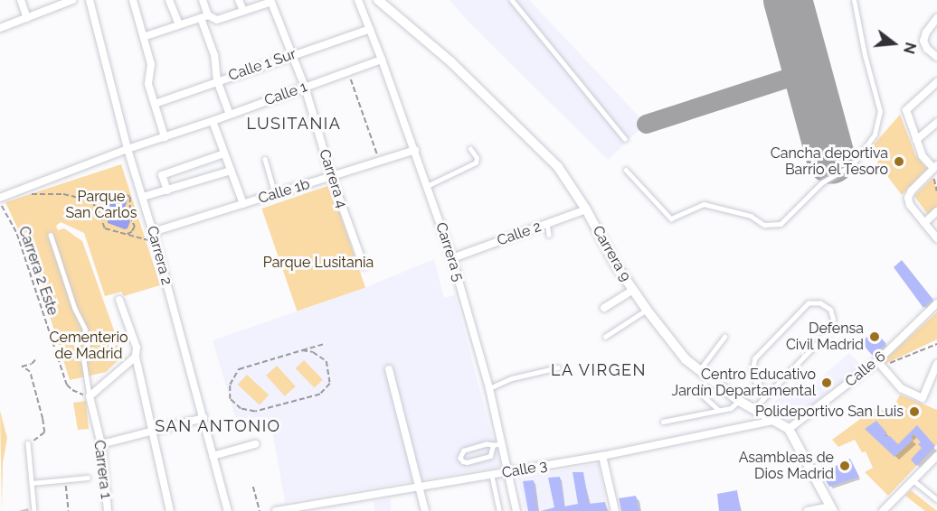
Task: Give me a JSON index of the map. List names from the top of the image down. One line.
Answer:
{"streets":{"street":["Calle 1 Sur","Calle 1","Carrera 4","Calle 1b","Calle 2","Carrera 5","Carrera 9","Carrera 2","Calle 6","Carrera 1","Calle 3"],"path":["Carrera 2 Este"]},"crossings":[["Calle 1 Sur","Carrera 4"],["Calle 1 Sur","Carrera 5"],["Calle 1","Carrera 4"],["Calle 1","Carrera 5"],["Calle 1","Carrera 2"],["Carrera 4","Calle 1b"],["Calle 1b","Carrera 5"],["Calle 1b","Carrera 2"],["Calle 2","Carrera 5"],["Calle 2","Carrera 9"],["Carrera 5","Calle 3"],["Carrera 9","Calle 6"],["Carrera 9","Calle 3"],["Carrera 2 Este","Carrera 1"]],"districts":["LUSITANIA","LA VIRGEN","SAN ANTONIO"],"parks":["Parque San Carlos","Parque Lusitania","Cementerio de Madrid"],"places":["Cancha deportiva Barrio el Tesoro","Defensa Civil Madrid","Centro Educativo Jardín Departamental","Polideportivo San Luis","Asambleas de Dios Madrid"],"north":"right"}
